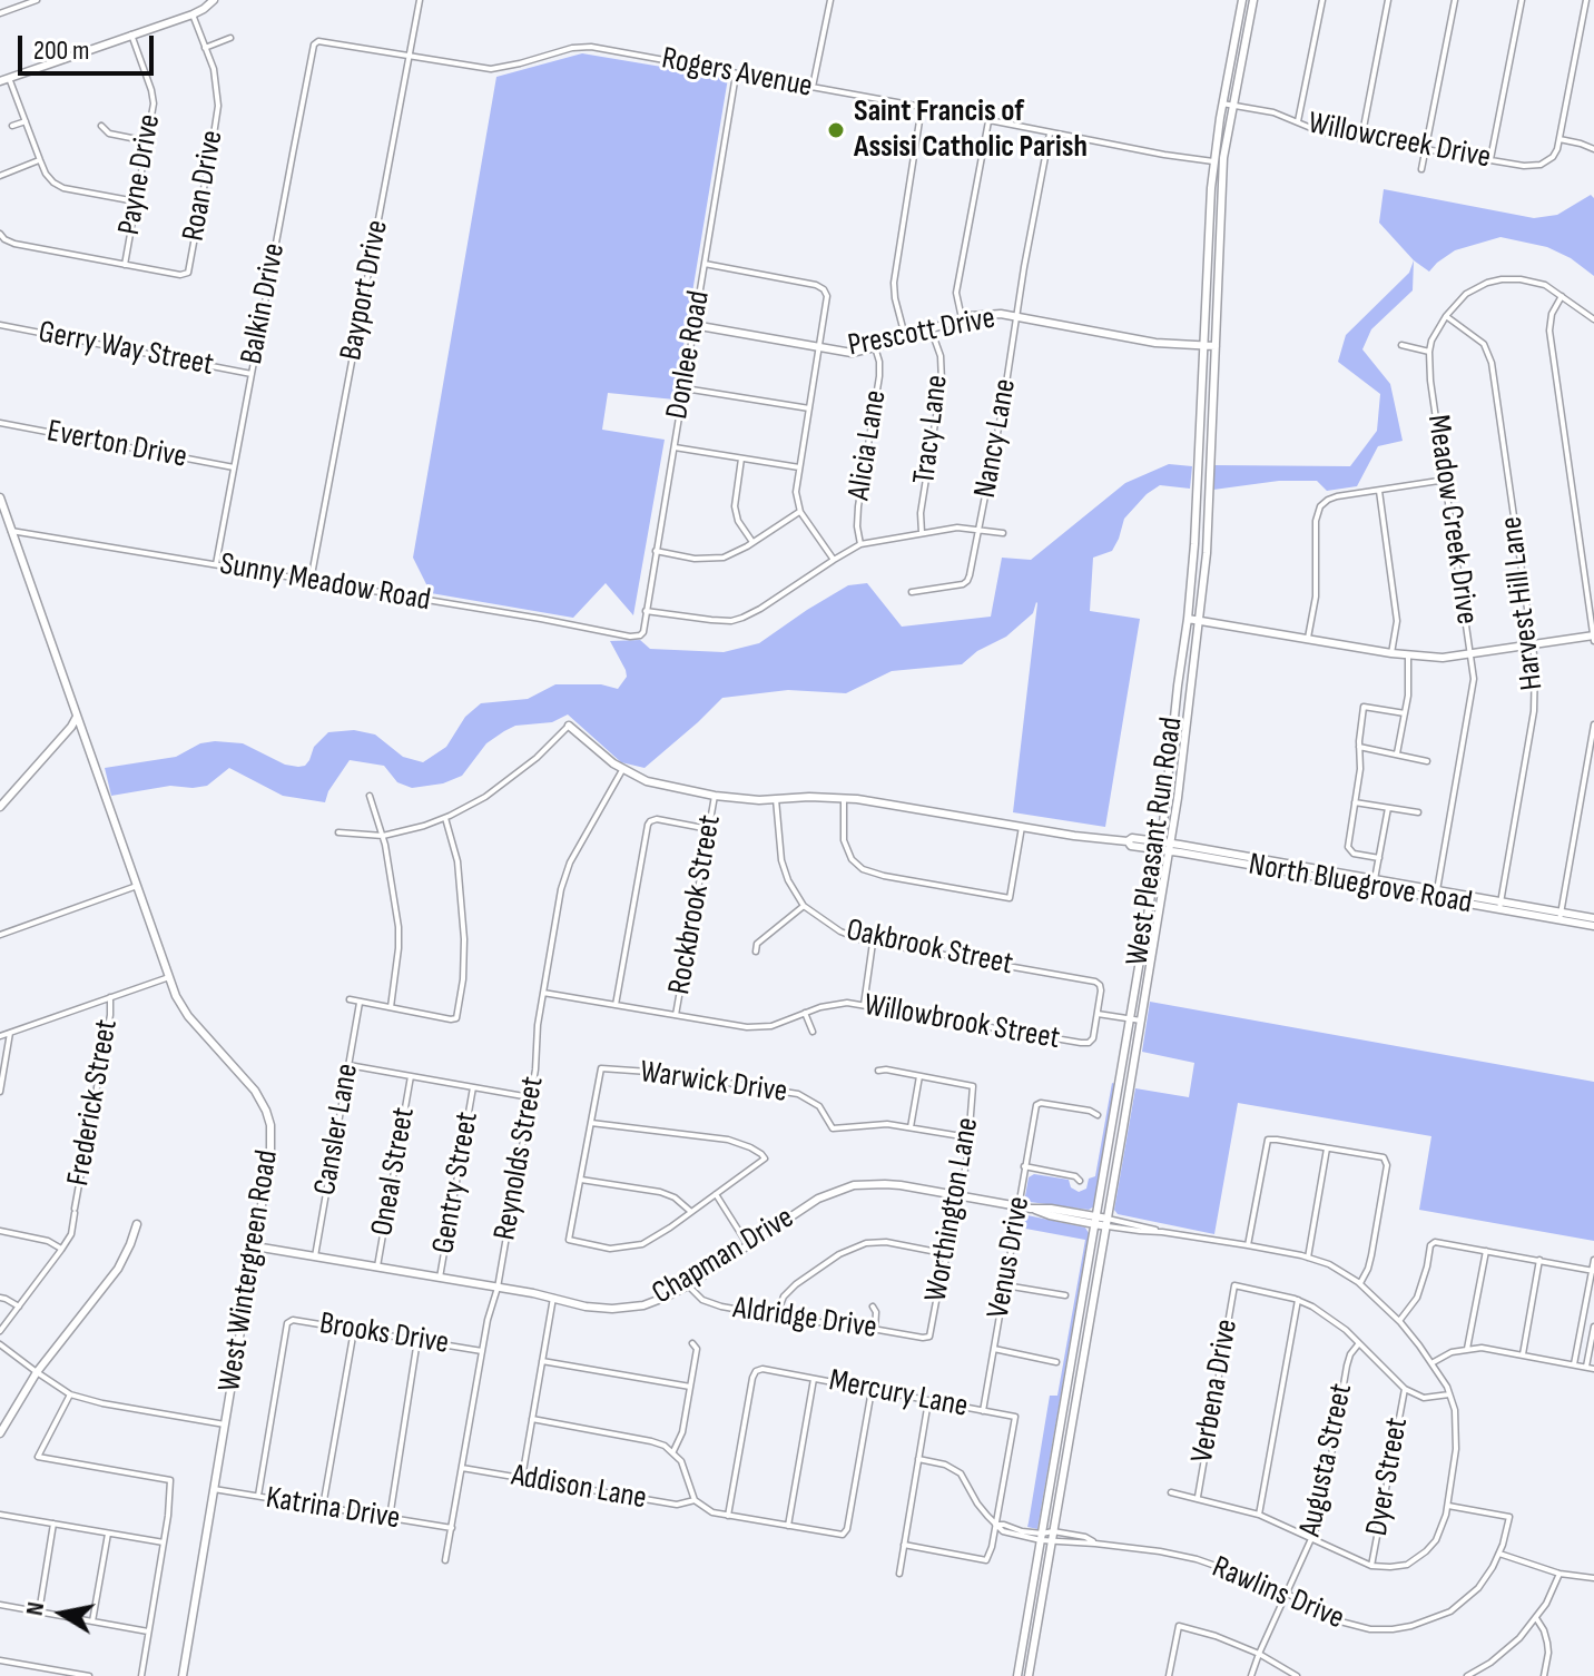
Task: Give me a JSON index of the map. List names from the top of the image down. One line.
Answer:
{"streets":{"main road":["Prescott Drive","West Pleasant Run Road","North Bluegrove Road","Chapman Drive","West Wintergreen Road"],"street":["Rogers Avenue","Willowcreek Drive","Payne Drive","Roan Drive","Bayport Drive","Balkin Drive","Gerry Way Street","Donlee Road","Tracy Lane","Nancy Lane","Everton Drive","Alicia Lane","Meadow Creek Drive","Sunny Meadow Road","Harvest Hill Lane","Rockbrook Street","Oakbrook Street","Willowbrook Street","Warwick Drive","Frederick Street","Cansler Lane","Reynolds Street","Oneal Street","Gentry Street","Worthington Lane","Venus Drive","Aldridge Drive","Brooks Drive","Verbena Drive","Mercury Lane","Augusta Street","Dyer Street","Addison Lane","Katrina Drive","Rawlins Drive"]},"crossings":[["Rogers Avenue","Bayport Drive"],["Rogers Avenue","Balkin Drive"],["Rogers Avenue","Donlee Road"],["Rogers Avenue","Nancy Lane"],["Rogers Avenue","West Pleasant Run Road"],["Willowcreek Drive","West Pleasant Run Road"],["Payne Drive","Roan Drive"],["Bayport Drive","Sunny Meadow Road"],["Balkin Drive","Gerry Way Street"],["Balkin Drive","Everton Drive"],["Balkin Drive","Sunny Meadow Road"],["Prescott Drive","Donlee Road"],["Prescott Drive","Tracy Lane"],["Prescott Drive","Nancy Lane"],["Prescott Drive","Alicia Lane"],["Prescott Drive","West Pleasant Run Road"],["Donlee Road","Sunny Meadow Road"],["Meadow Creek Drive","Harvest Hill Lane"],["Meadow Creek Drive","North Bluegrove Road"],["Sunny Meadow Road","West Wintergreen Road"],["Harvest Hill Lane","North Bluegrove Road"],["West Pleasant Run Road","North Bluegrove Road"],["West Pleasant Run Road","Chapman Drive"],["West Pleasant Run Road","Rawlins Drive"],["North Bluegrove Road","Rockbrook Street"],["North Bluegrove Road","Oakbrook Street"],["North Bluegrove Road","Reynolds Street"],["Rockbrook Street","Willowbrook Street"],["Oakbrook Street","Willowbrook Street"],["Willowbrook Street","Reynolds Street"],["Warwick Drive","Worthington Lane"],["Cansler Lane","Chapman Drive"],["Reynolds Street","Chapman Drive"],["Reynolds Street","Brooks Drive"],["Reynolds Street","Addison Lane"],["Reynolds Street","Katrina Drive"],["Oneal Street","Chapman Drive"],["Gentry Street","Chapman Drive"],["Worthington Lane","Chapman Drive"],["Worthington Lane","Aldridge Drive"],["Chapman Drive","Venus Drive"],["Chapman Drive","West Wintergreen Road"],["Chapman Drive","Aldridge Drive"],["Chapman Drive","Dyer Street"],["Chapman Drive","Rawlins Drive"],["Venus Drive","Mercury Lane"],["West Wintergreen Road","Katrina Drive"],["Brooks Drive","Katrina Drive"],["Mercury Lane","Rawlins Drive"],["Augusta Street","Rawlins Drive"]],"places":["Saint Francis of Assisi Catholic Parish"],"scale_bar":"200 m","north":"left"}
